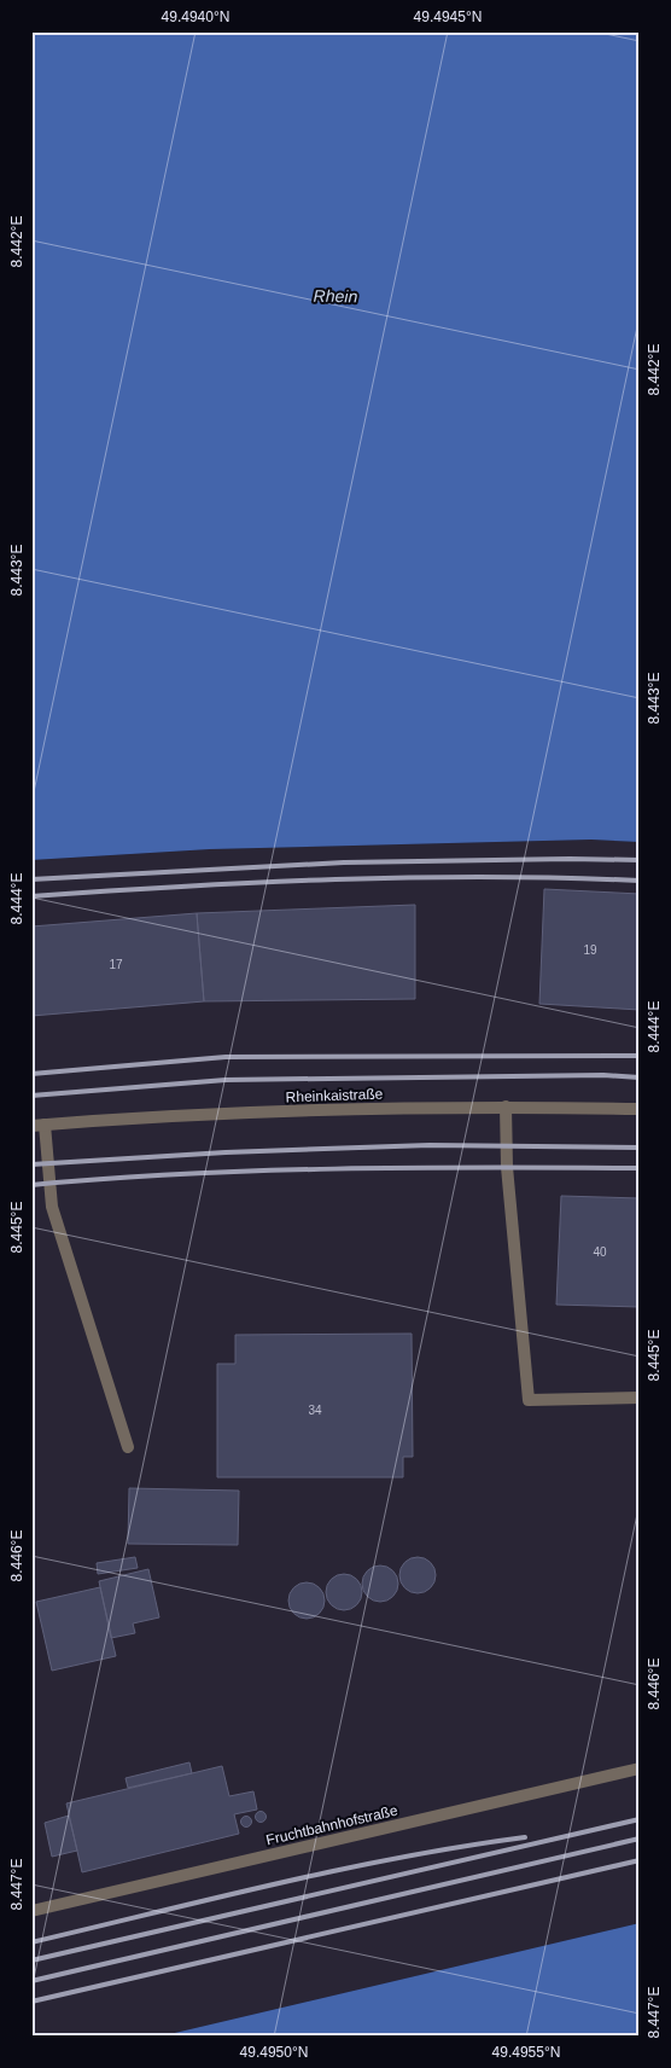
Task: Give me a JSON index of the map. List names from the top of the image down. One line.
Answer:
{"streets":{"street":["Rheinkaistraße","Fruchtbahnhofstraße"]},"water":["Rhein"],"house_numbers":["19","17","40","34"],"coordinates":["49.4940°N","49.4945°N","8.442°E","8.443°E","8.444°E","8.445°E","8.446°E","8.447°E","49.4950°N","49.4955°N"]}
